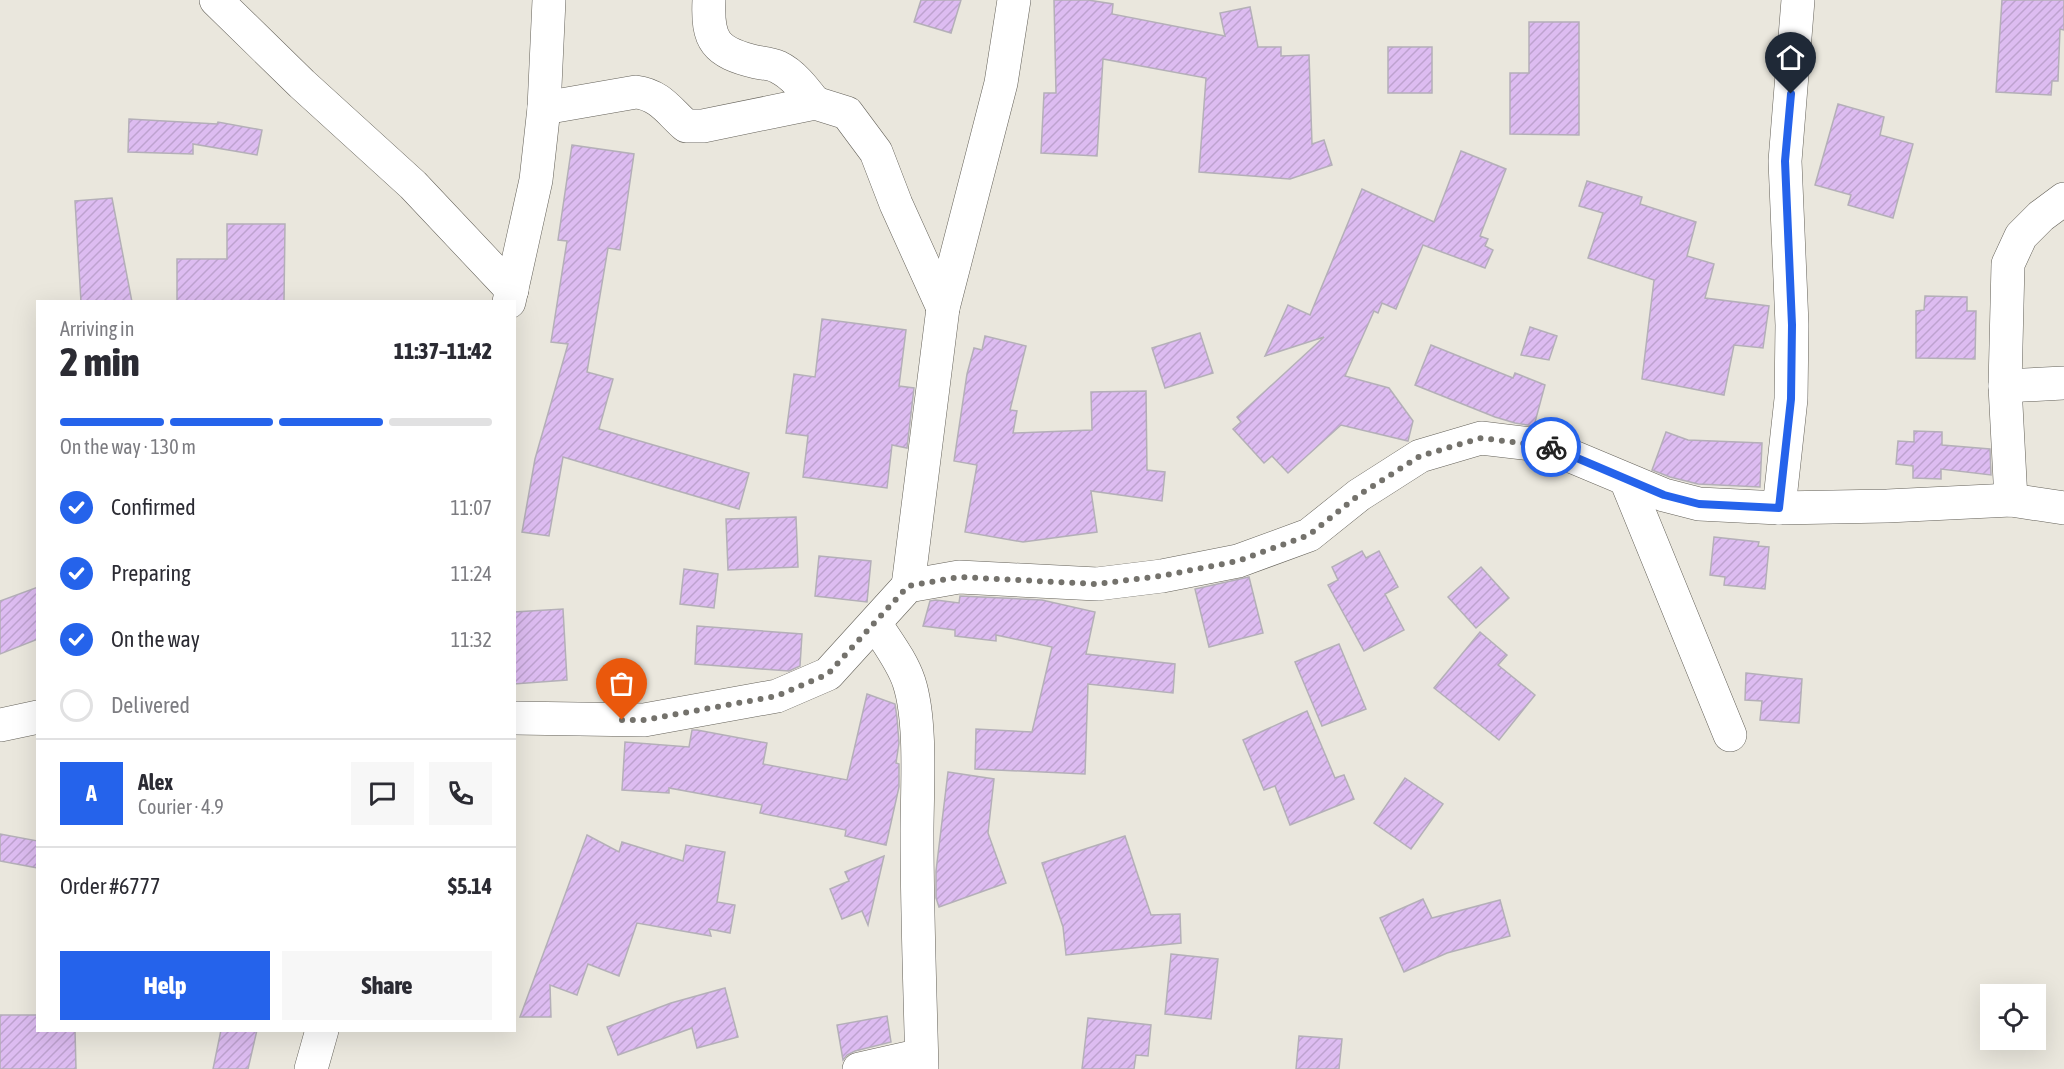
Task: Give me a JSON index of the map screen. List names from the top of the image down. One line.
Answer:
{"page":{"heading":["2 min","Arriving in","11:37–11:42"],"panel":["Alex","Courier · 4.9","Order #6777","$5.14"],"bar":"On the way · 130 m","list":[["Confirmed","11:07"],["Preparing","11:24"],["On the way","11:32"],"Delivered"],"round":"A","buttons":["Help","Share"]}}
